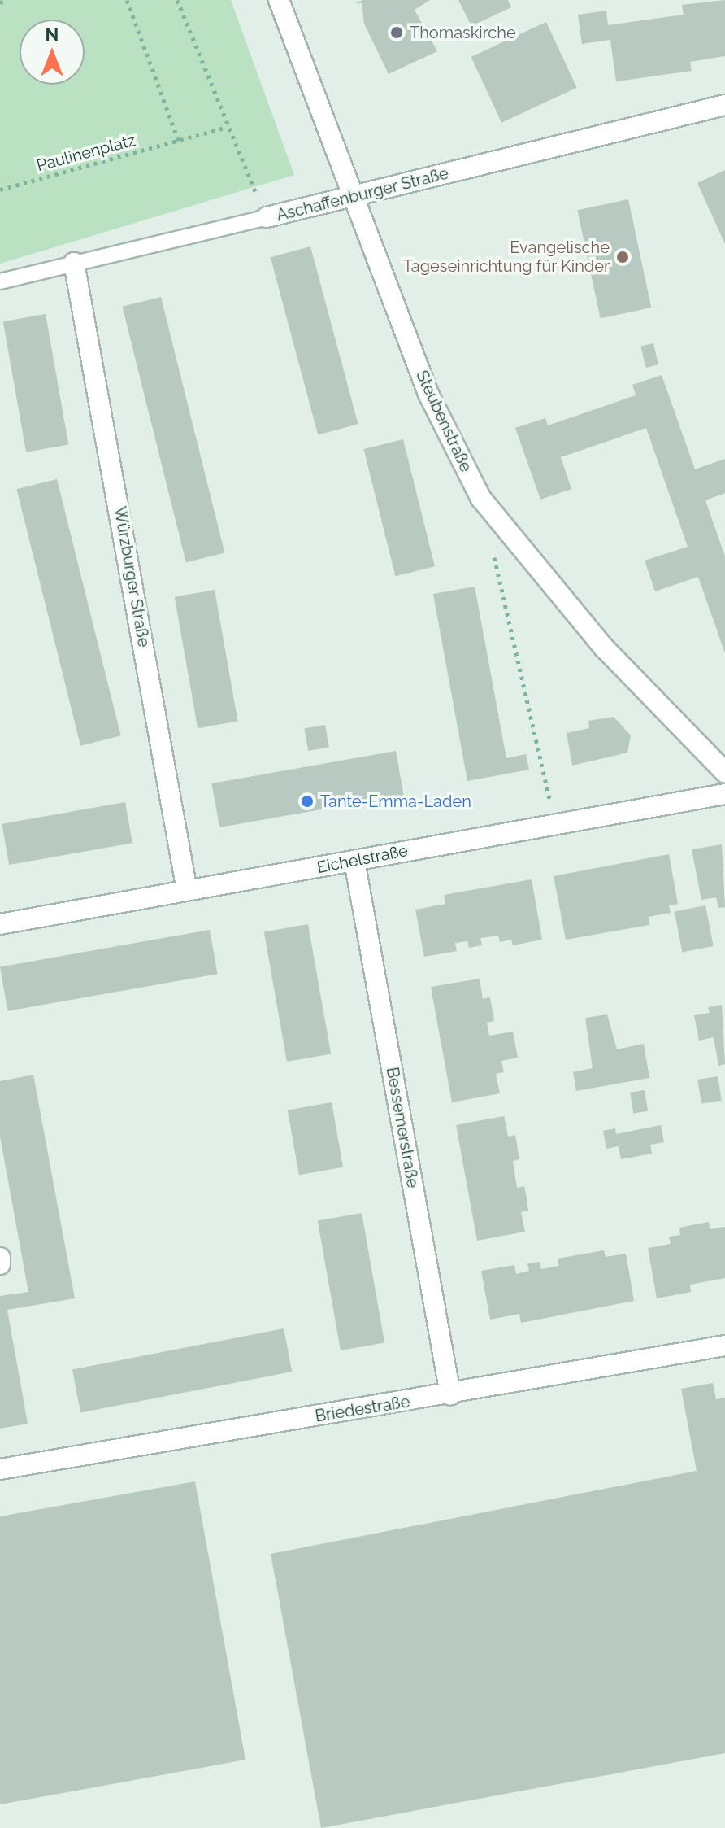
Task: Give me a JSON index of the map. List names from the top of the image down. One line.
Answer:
{"streets":{"street":["Aschaffenburger Straße","Steubenstraße","Würzburger Straße","Eichelstraße","Bessemerstraße","Briedestraße"],"path":["Paulinenplatz"]},"crossings":[["Aschaffenburger Straße","Steubenstraße"],["Aschaffenburger Straße","Würzburger Straße"],["Würzburger Straße","Eichelstraße"],["Eichelstraße","Bessemerstraße"],["Bessemerstraße","Briedestraße"]],"places":["Thomaskirche","Evangelische Tageseinrichtung für Kinder","Tante-Emma-Laden"],"north":"top"}
